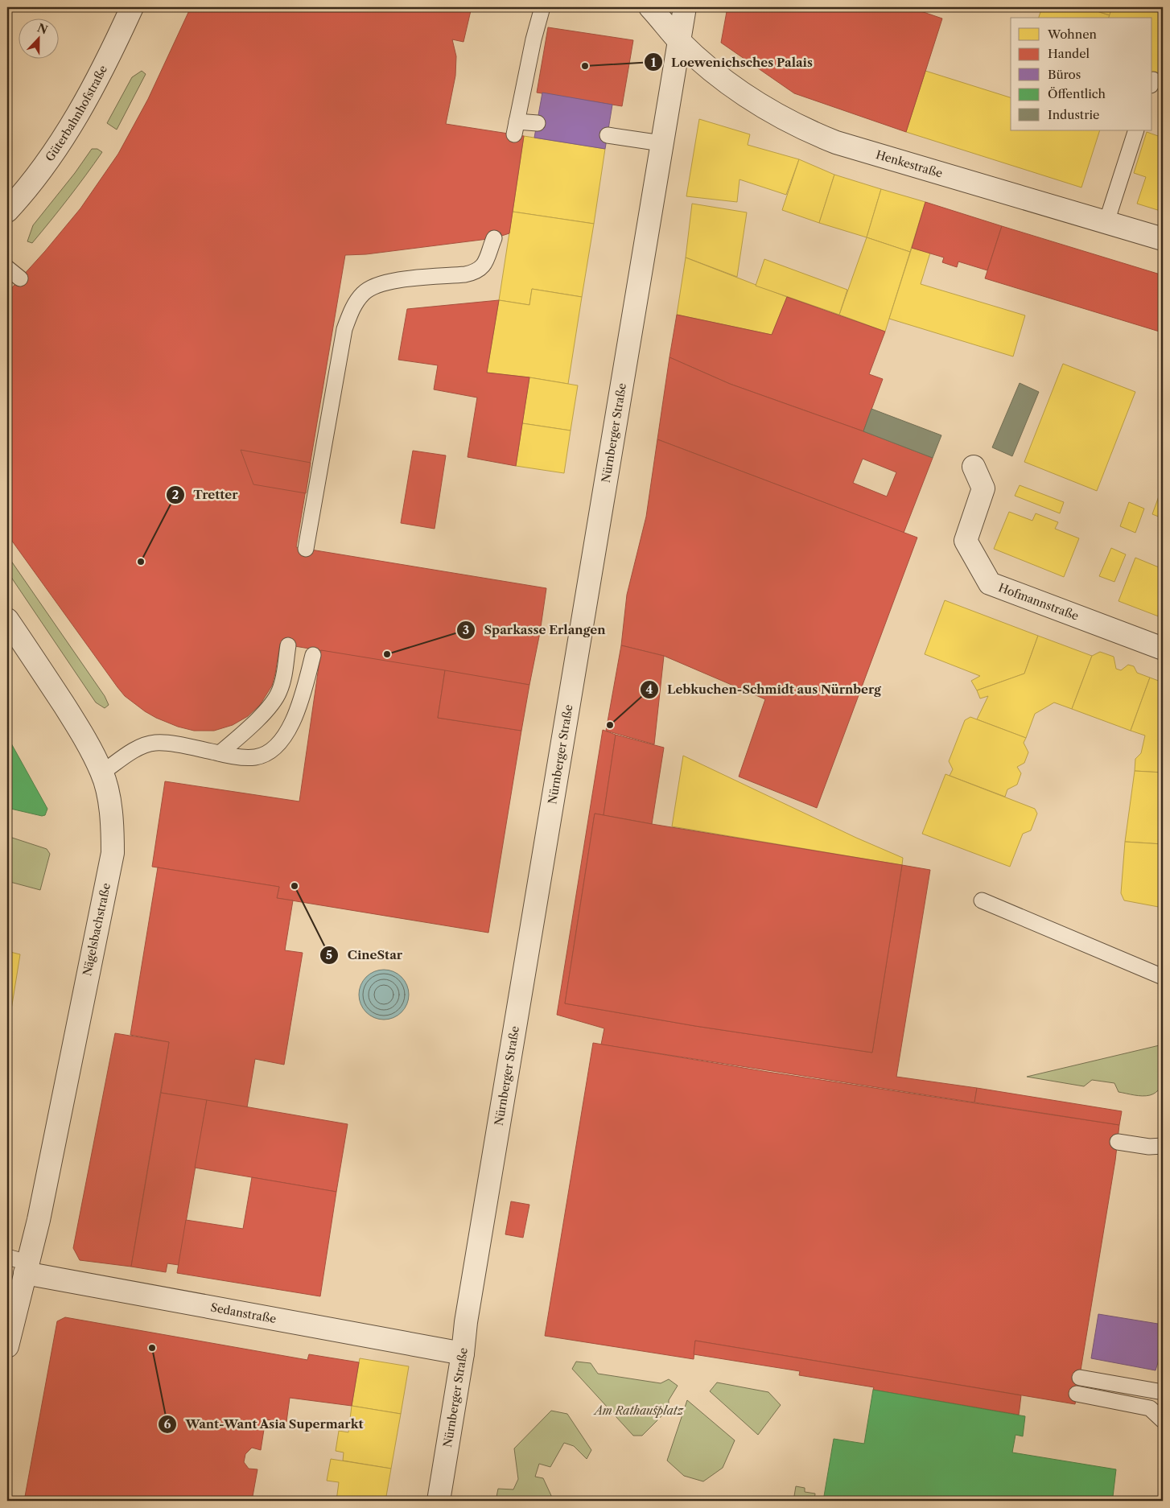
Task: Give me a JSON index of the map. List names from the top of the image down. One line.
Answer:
{"streets":{"street":["Güterbahnhofstraße","Henkestraße","Nürnberger Straße","Hofmannstraße","Nägelsbachstraße","Sedanstraße"]},"crossings":[["Henkestraße","Nürnberger Straße"],["Nürnberger Straße","Sedanstraße"],["Nägelsbachstraße","Sedanstraße"]],"parks":["Am Rathausplatz"],"places":["Loewenichsches Palais","Tretter","Sparkasse Erlangen","Lebkuchen-Schmidt aus Nürnberg","CineStar","Want-Want Asia Supermarkt"],"legend":["Wohnen","Handel","Büros","Öffentlich","Industrie"],"north":"top"}
